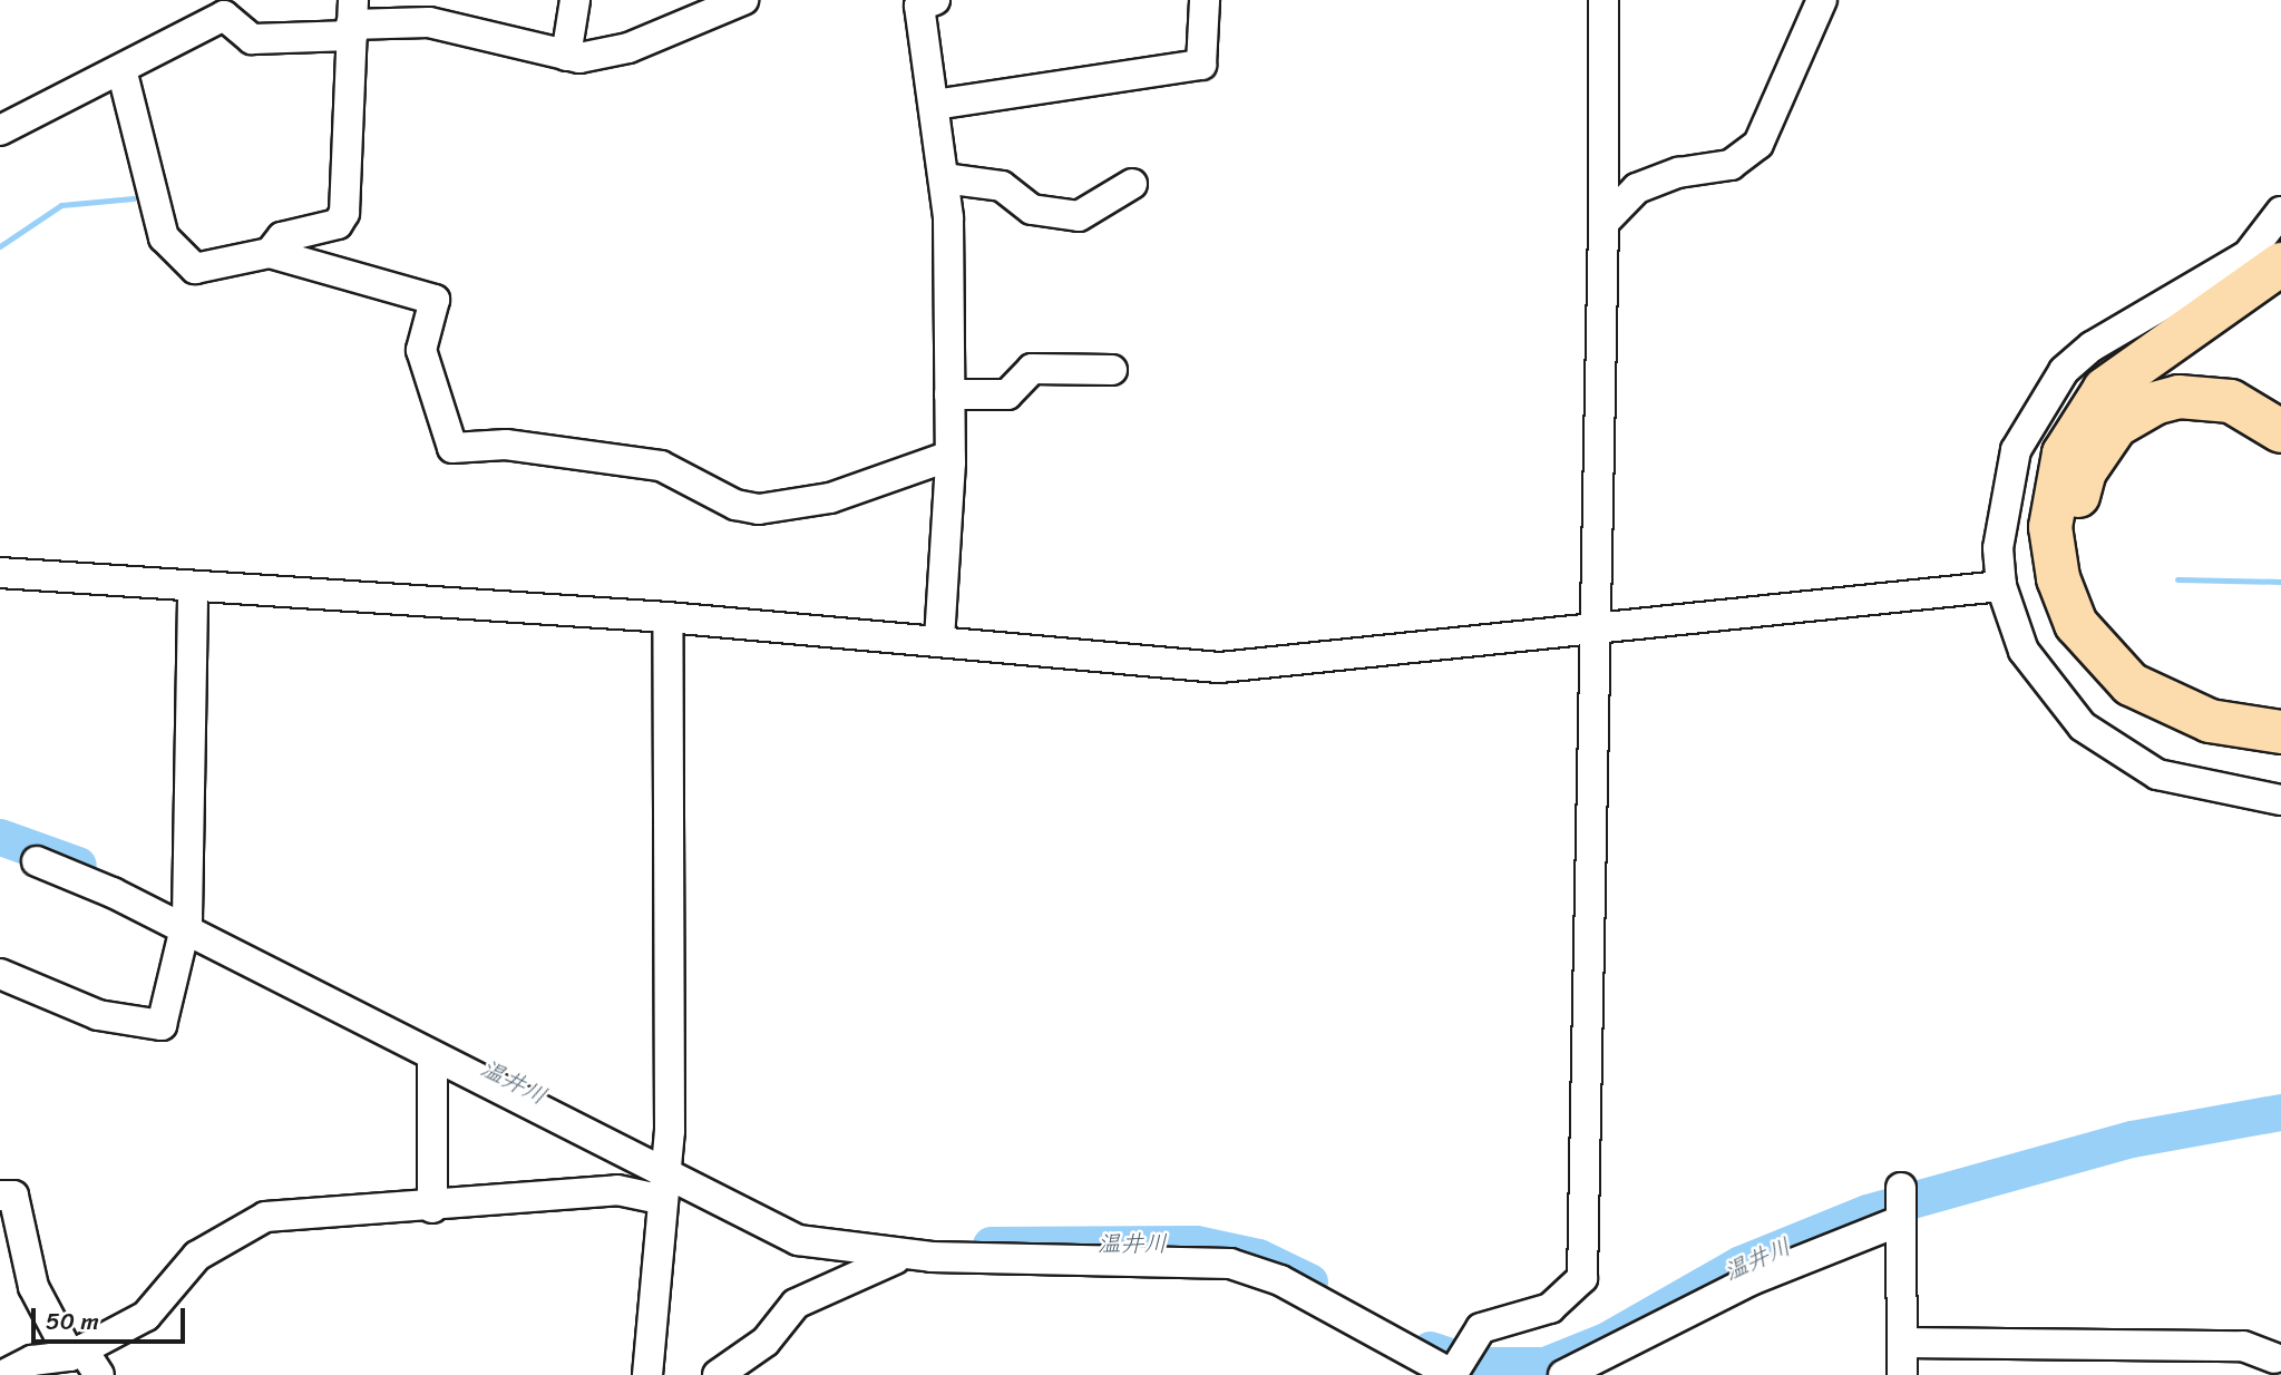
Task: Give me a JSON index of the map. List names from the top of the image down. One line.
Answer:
{"water":["温井川"],"scale_bar":"50 m"}
